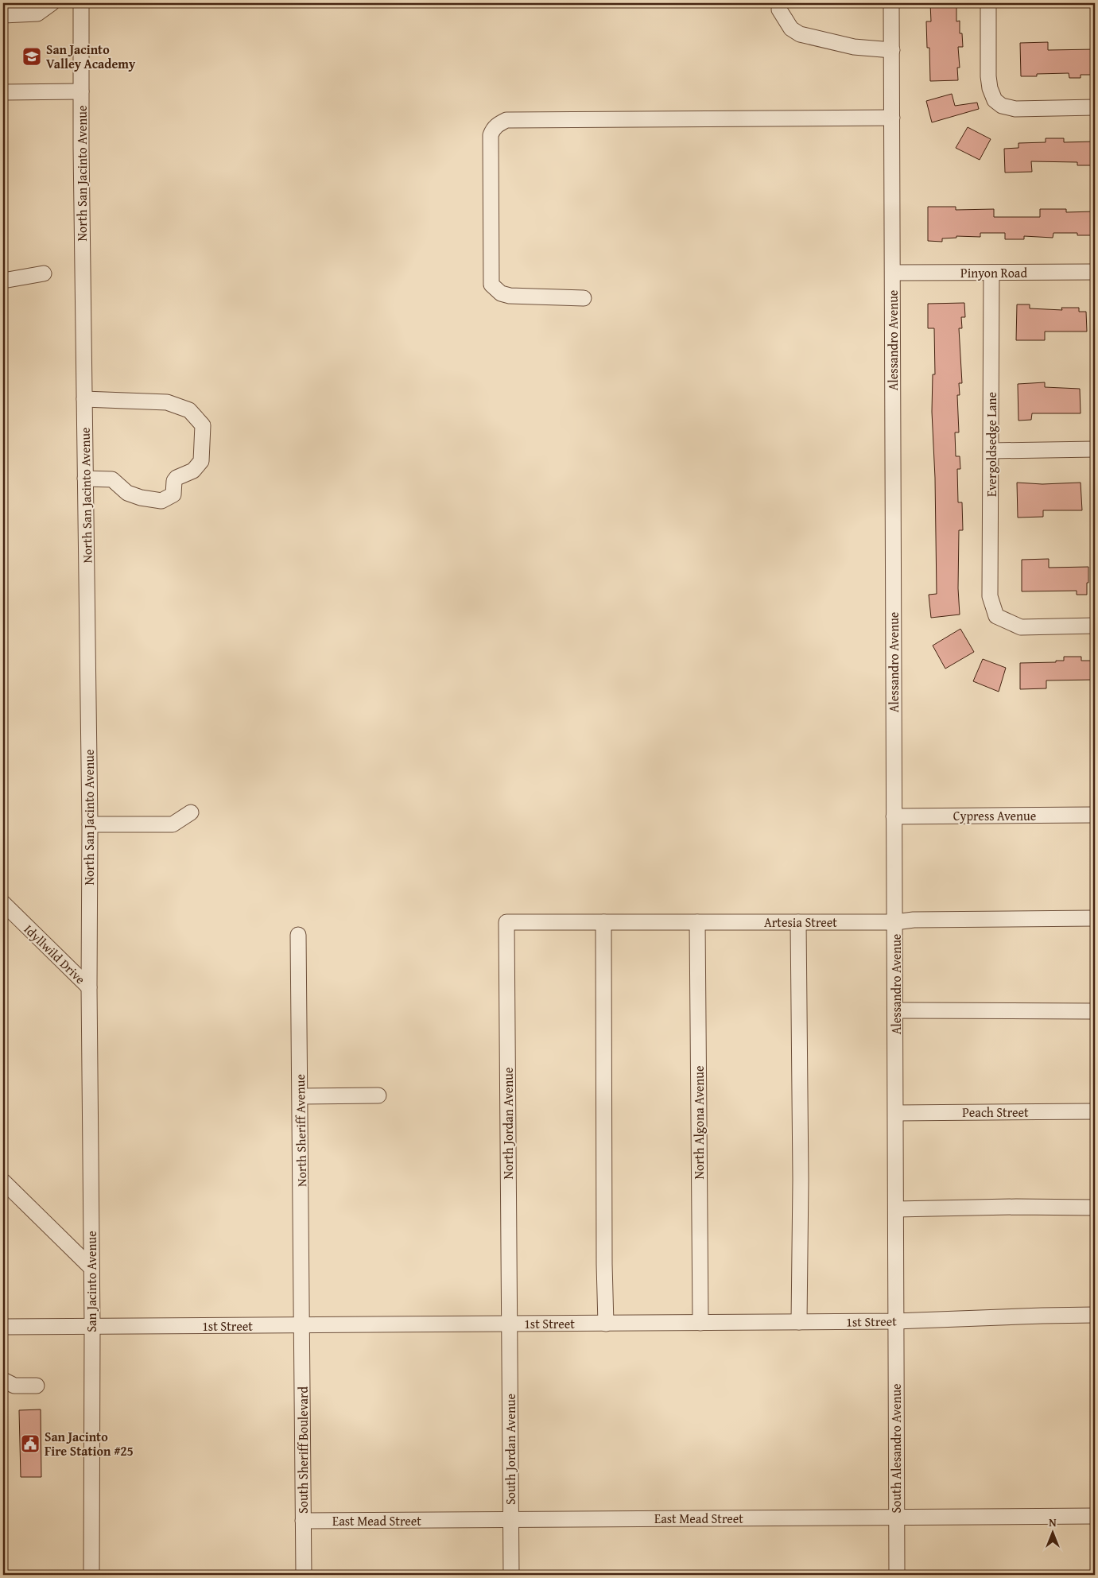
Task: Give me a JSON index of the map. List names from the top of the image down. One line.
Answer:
{"streets":{"street":["North San Jacinto Avenue","Pinyon Road","Alessandro Avenue","Evergoldsedge Lane","Cypress Avenue","Artesia Street","Idyllwild Drive","Peach Street","North Algona Avenue","North Jordan Avenue","North Sheriff Avenue","San Jacinto Avenue","1st Street","South Alesandro Avenue","South Jordan Avenue","South Sheriff Boulevard","East Mead Street"]},"crossings":[["North San Jacinto Avenue","Idyllwild Drive"],["North San Jacinto Avenue","San Jacinto Avenue"],["Pinyon Road","Alessandro Avenue"],["Pinyon Road","Evergoldsedge Lane"],["Alessandro Avenue","Cypress Avenue"],["Alessandro Avenue","Artesia Street"],["Alessandro Avenue","Peach Street"],["Alessandro Avenue","1st Street"],["Alessandro Avenue","South Alesandro Avenue"],["Artesia Street","North Algona Avenue"],["Artesia Street","North Jordan Avenue"],["Idyllwild Drive","San Jacinto Avenue"],["North Algona Avenue","1st Street"],["North Jordan Avenue","1st Street"],["North Jordan Avenue","South Jordan Avenue"],["North Sheriff Avenue","1st Street"],["North Sheriff Avenue","South Sheriff Boulevard"],["San Jacinto Avenue","1st Street"],["1st Street","South Alesandro Avenue"],["1st Street","South Jordan Avenue"],["1st Street","South Sheriff Boulevard"],["South Alesandro Avenue","East Mead Street"],["South Jordan Avenue","East Mead Street"],["South Sheriff Boulevard","East Mead Street"]],"places":{"school or university":["San Jacinto Valley Academy"],"public building":["San Jacinto Fire Station #25"]},"north":"top"}
